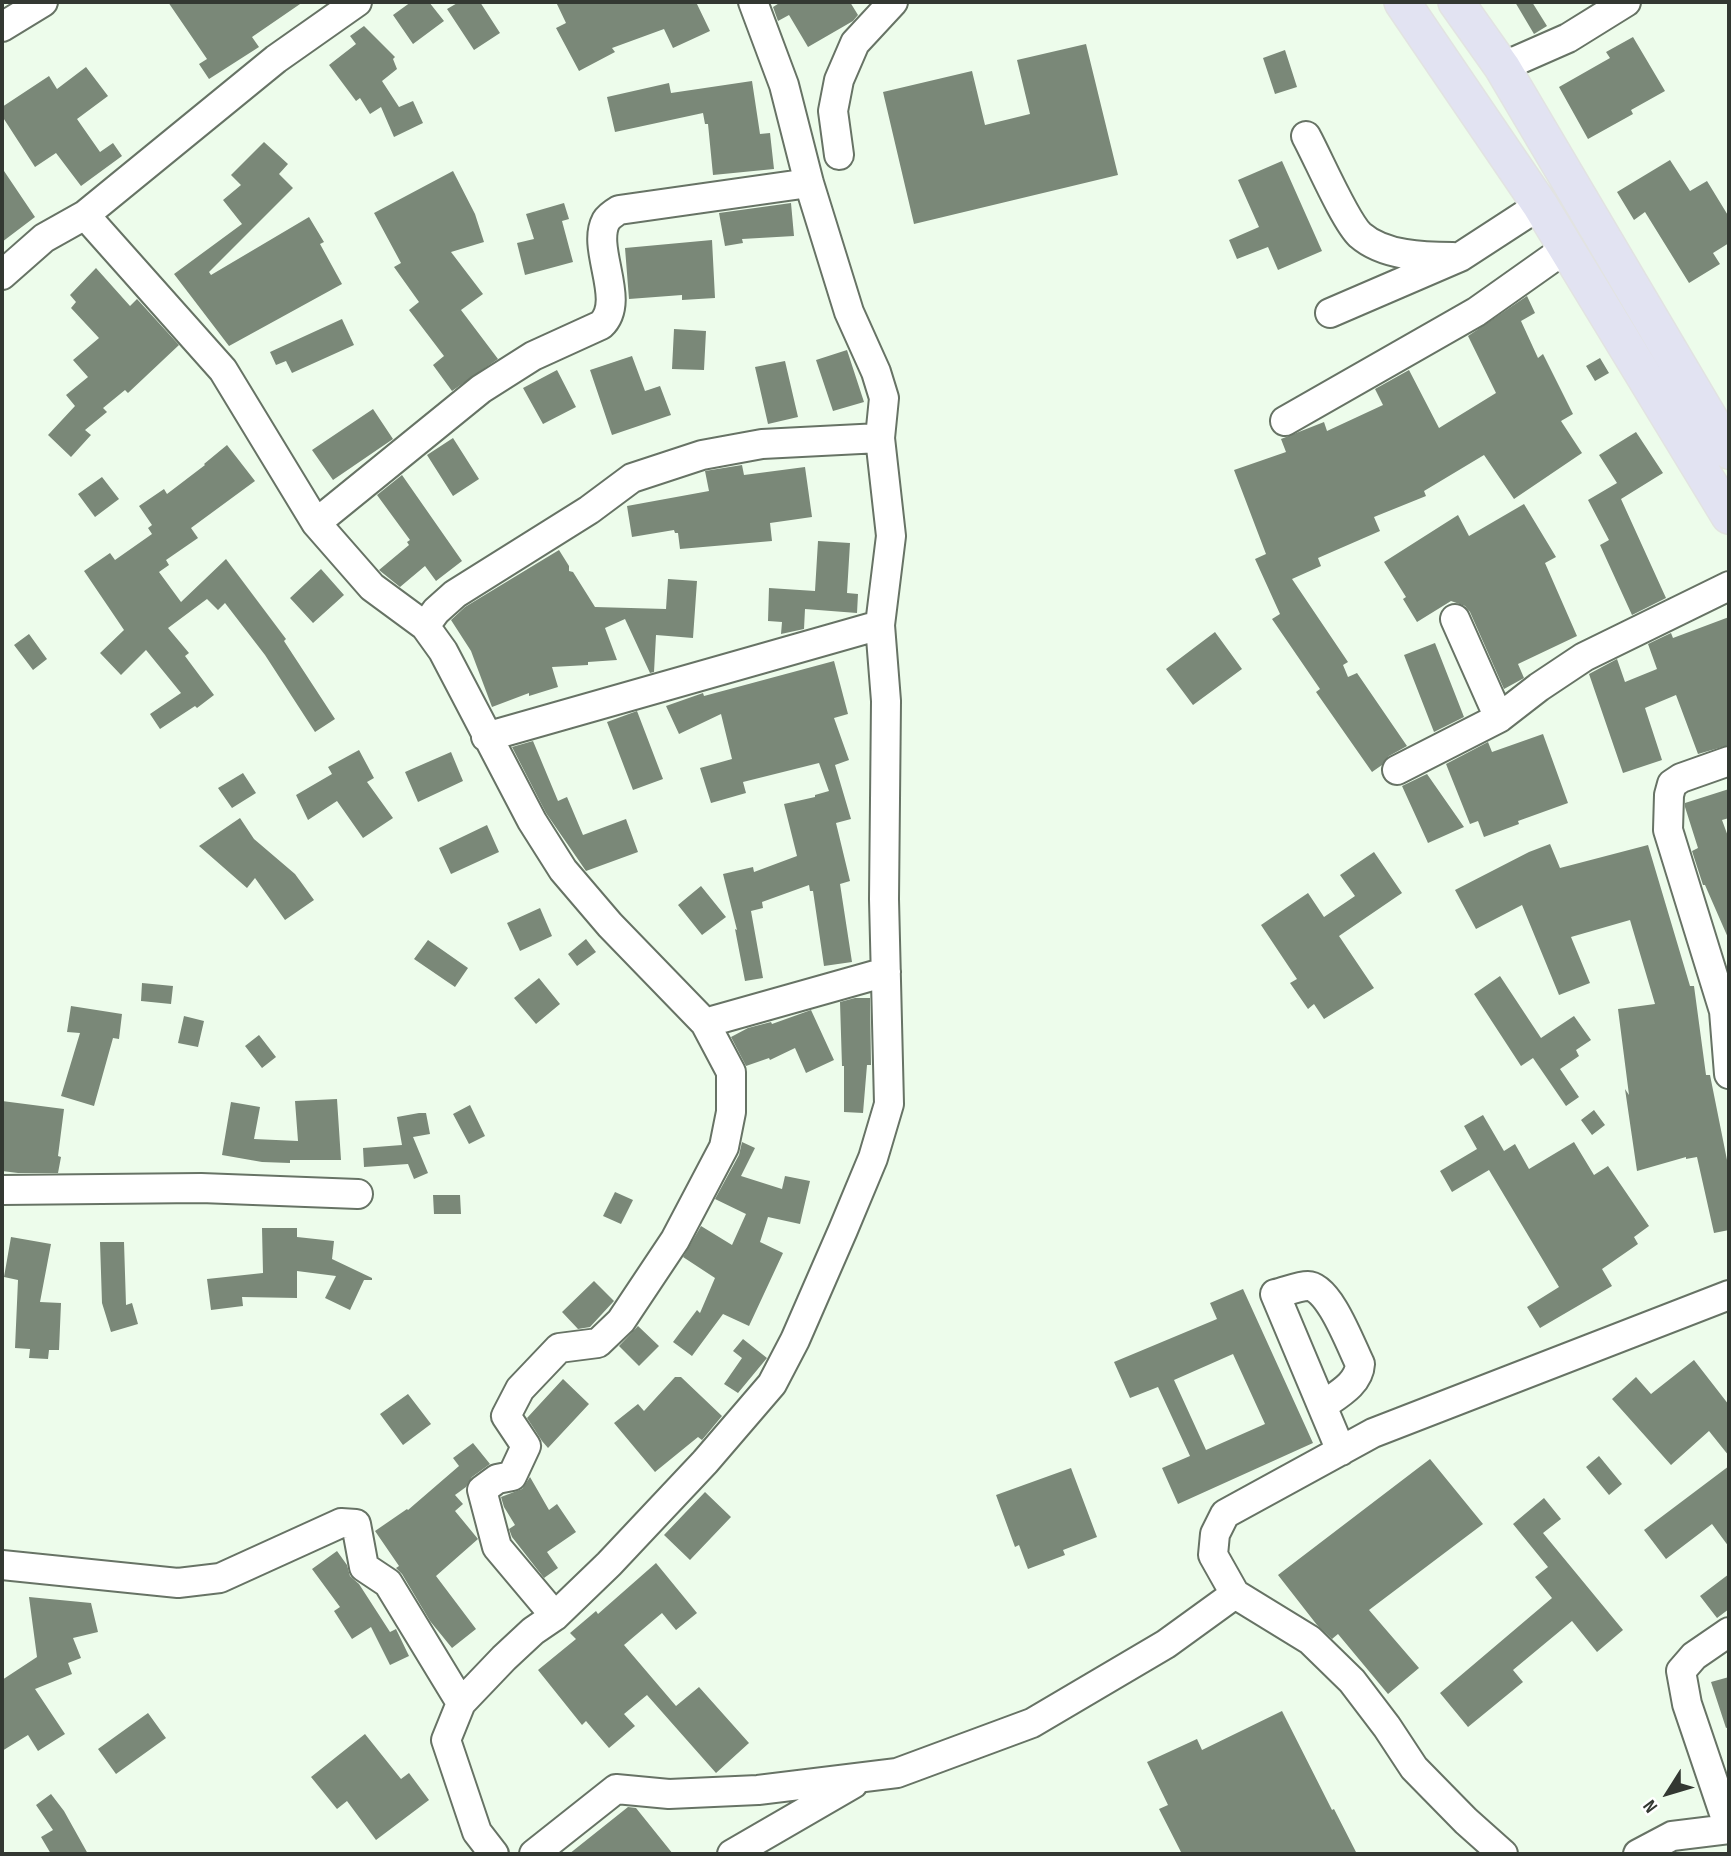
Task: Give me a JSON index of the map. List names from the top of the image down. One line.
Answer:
{"north":"bottom left"}
